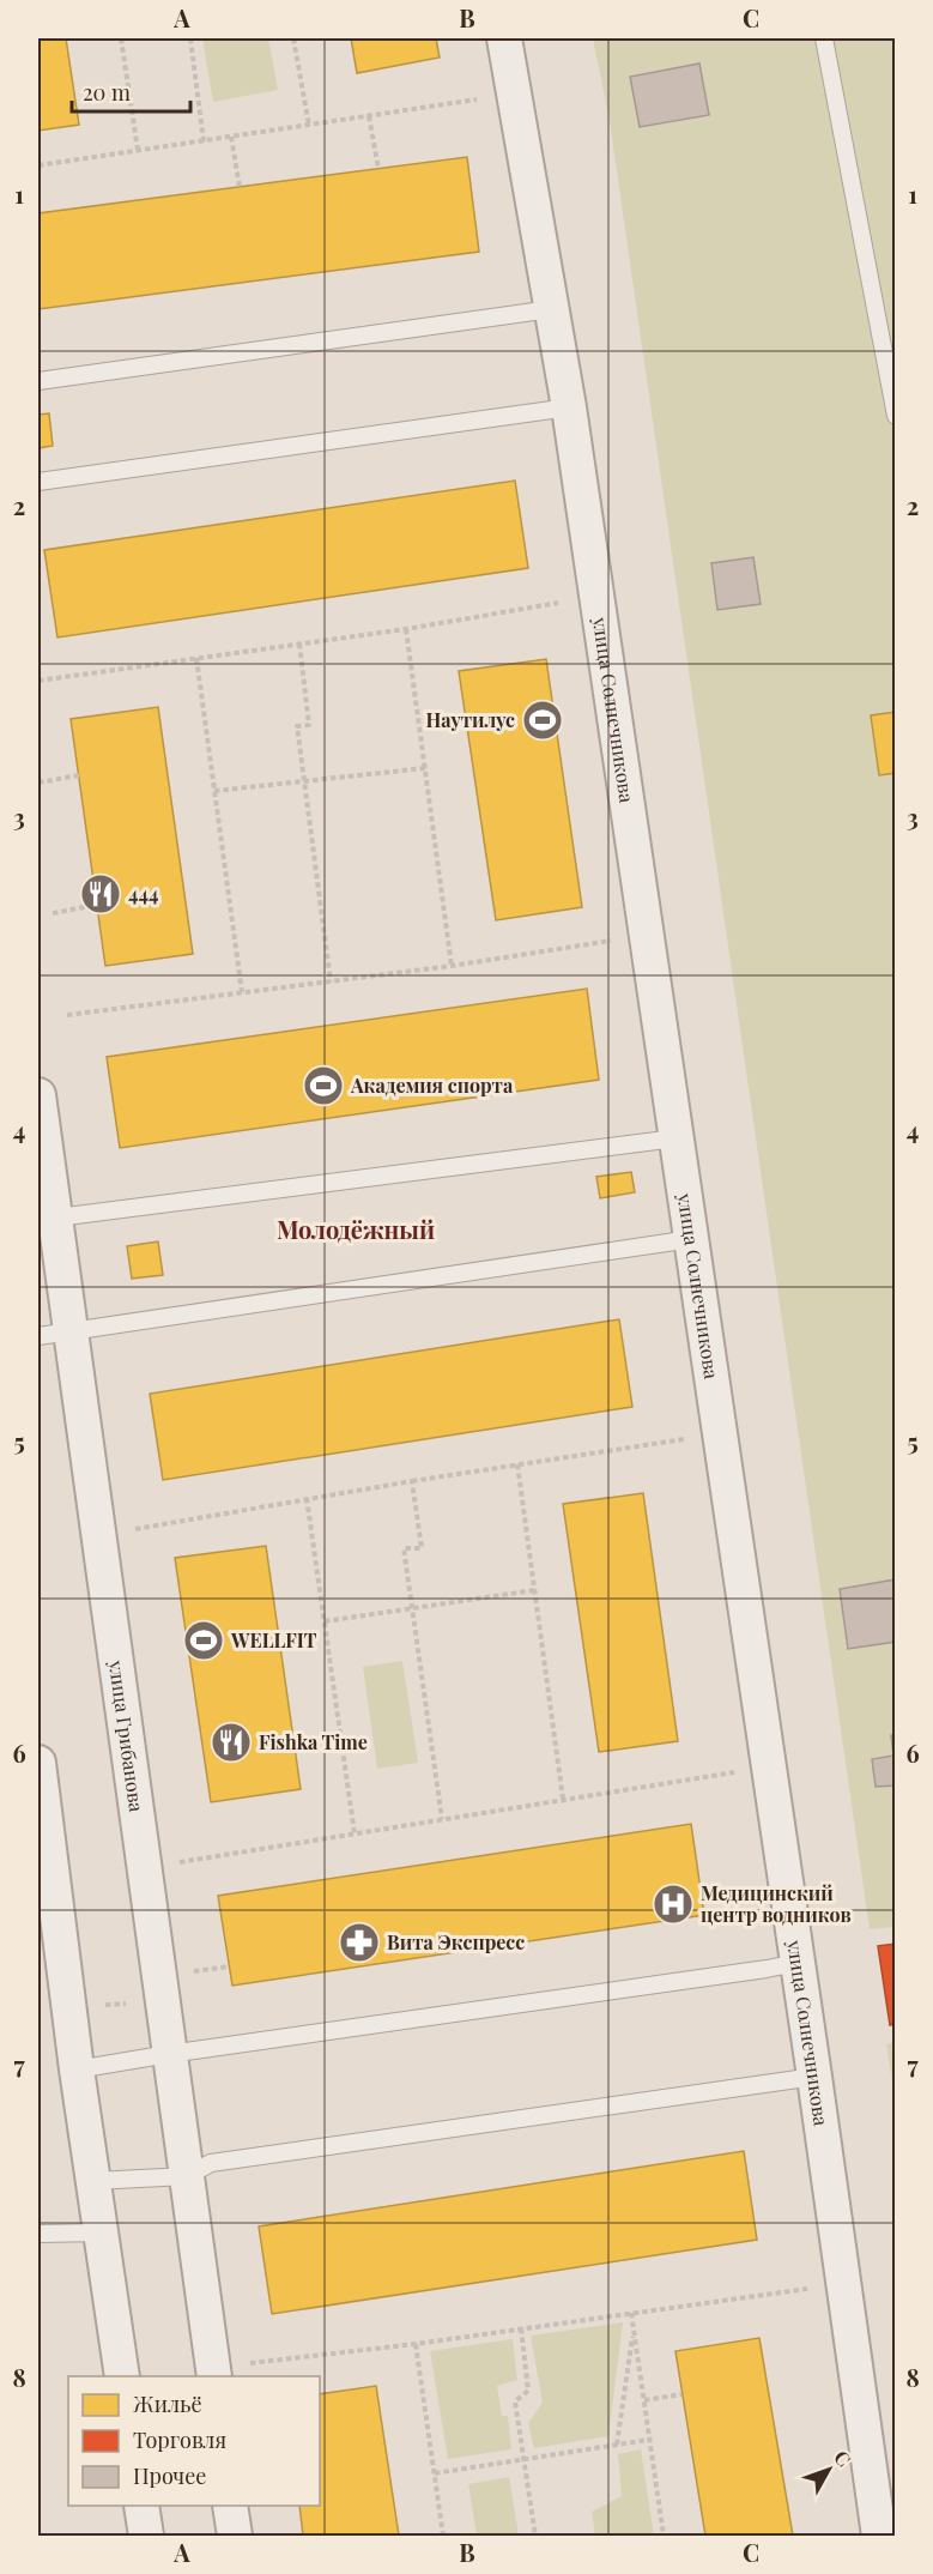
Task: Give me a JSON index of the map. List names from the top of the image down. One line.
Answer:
{"streets":{"street":["улица Солнечникова","улица Грибанова"]},"districts":["Молодёжный"],"places":{"sports":["Наутилус","Академия спорта","WELLFIT"],"restaurant":["444","Fishka Time"],"hospital":["Медицинский центр водников"],"pharmacy":["Вита Экспресс"]},"legend":["Жильё","Торговля","Прочее"],"scale_bar":"20 m","north":"top right","grid":{"columns":["A","B","C"],"rows":["1","2","3","4","5","6","7","8"]}}
